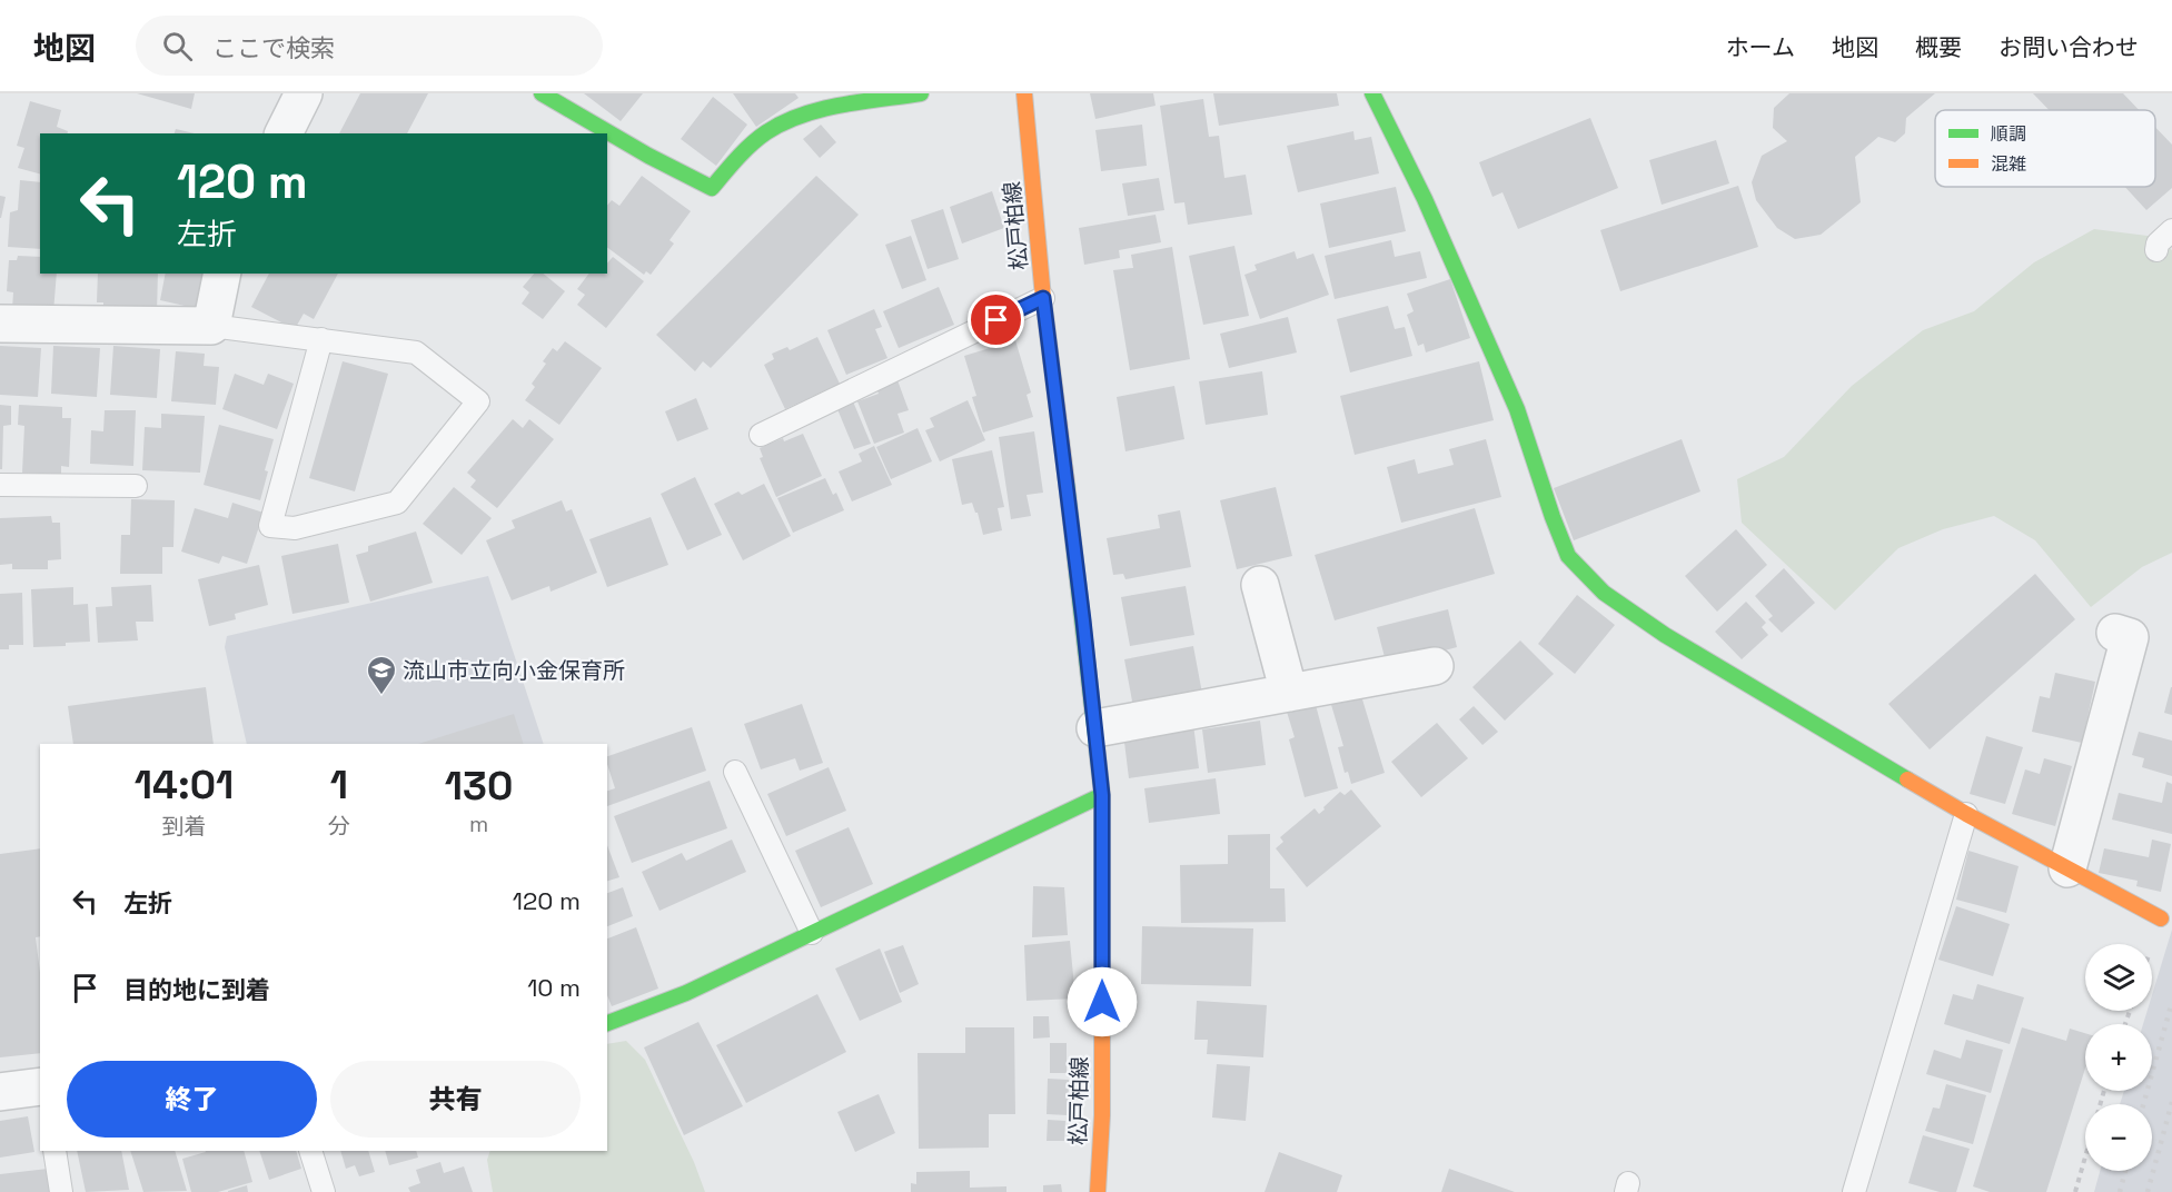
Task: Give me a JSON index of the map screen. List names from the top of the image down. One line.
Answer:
{"streets":{"street":["松戸柏線"]},"places":{"school or university":["流山市立向小金保育所"]},"legend":["順調","混雑"],"page":{"header":"地図","search":"ここで検索","nav":["ホーム","地図","概要","お問い合わせ"],"turn":["120 m","左折"],"eta":["14:01","到着","1","分","130","m"],"list":[{"name":"左折","value":"120 m"},{"name":"目的地に到着","value":"10 m"}],"map_buttons":["+","−"],"buttons":["終了","共有"]}}
